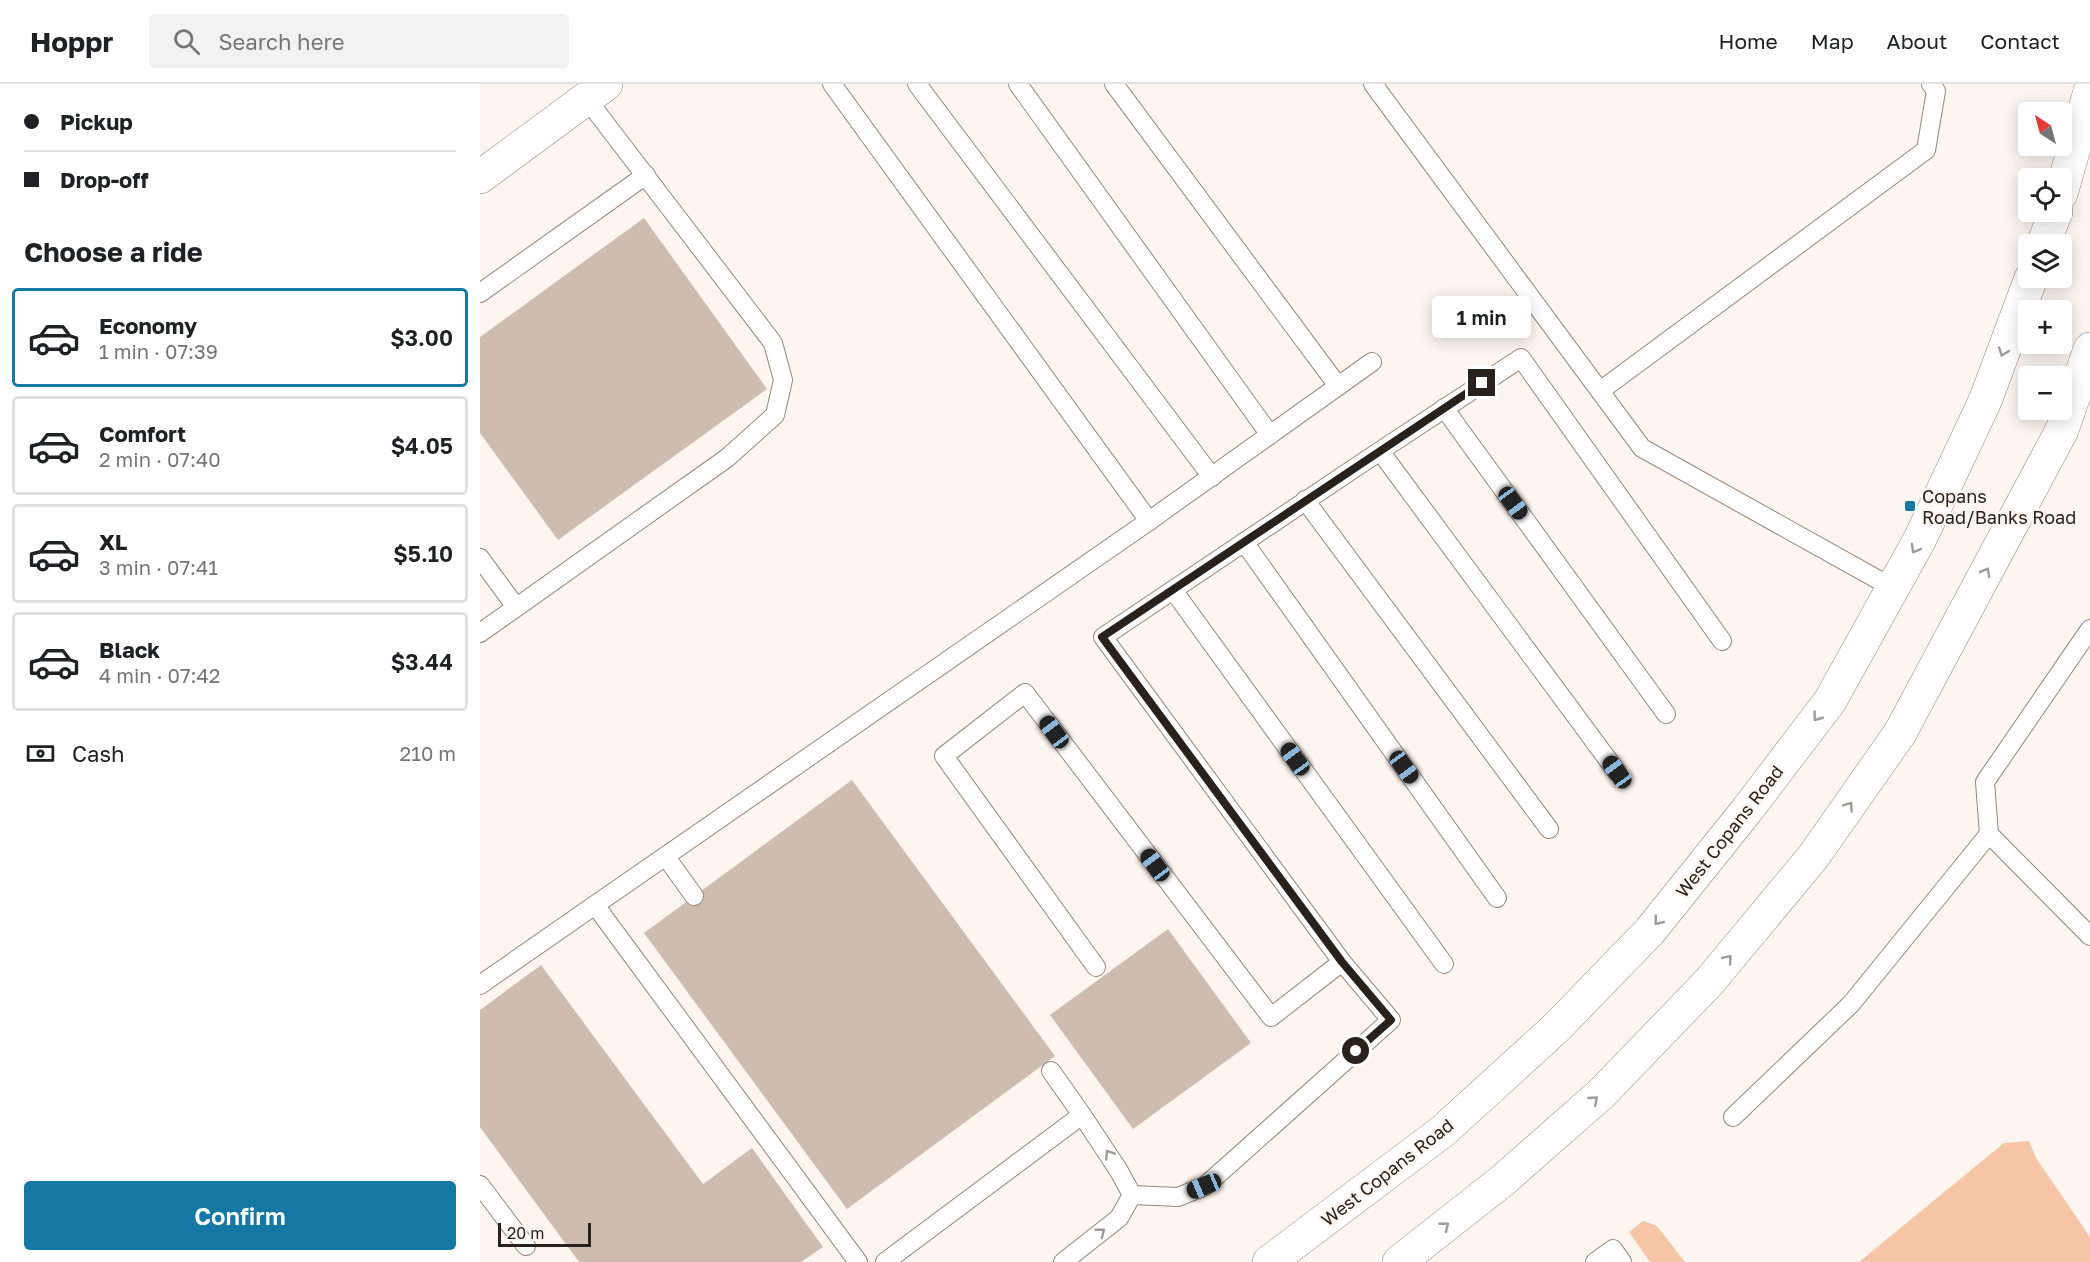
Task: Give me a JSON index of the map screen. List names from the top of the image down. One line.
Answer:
{"streets":{"main road":["West Copans Road"]},"places":{"transit":["Copans Road/Banks Road"]},"scale_bar":"20 m","north":"top left","page":{"header":"Hoppr","search":"Search here","nav":["Home","Map","About","Contact"],"banner":["Pickup","Drop-off"],"map_buttons":["+","−"],"heading":"Choose a ride","list":[{"name":"Economy","note":"1 min · 07:39","value":"$3.00"},{"name":"Comfort","note":"2 min · 07:40","value":"$4.05"},{"name":"XL","note":"3 min · 07:41","value":"$5.10"},{"name":"Black","note":"4 min · 07:42","value":"$3.44"}],"bubble":"1 min","pay":["Cash","210 m"],"buttons":"Confirm","scale":"20 m"}}
